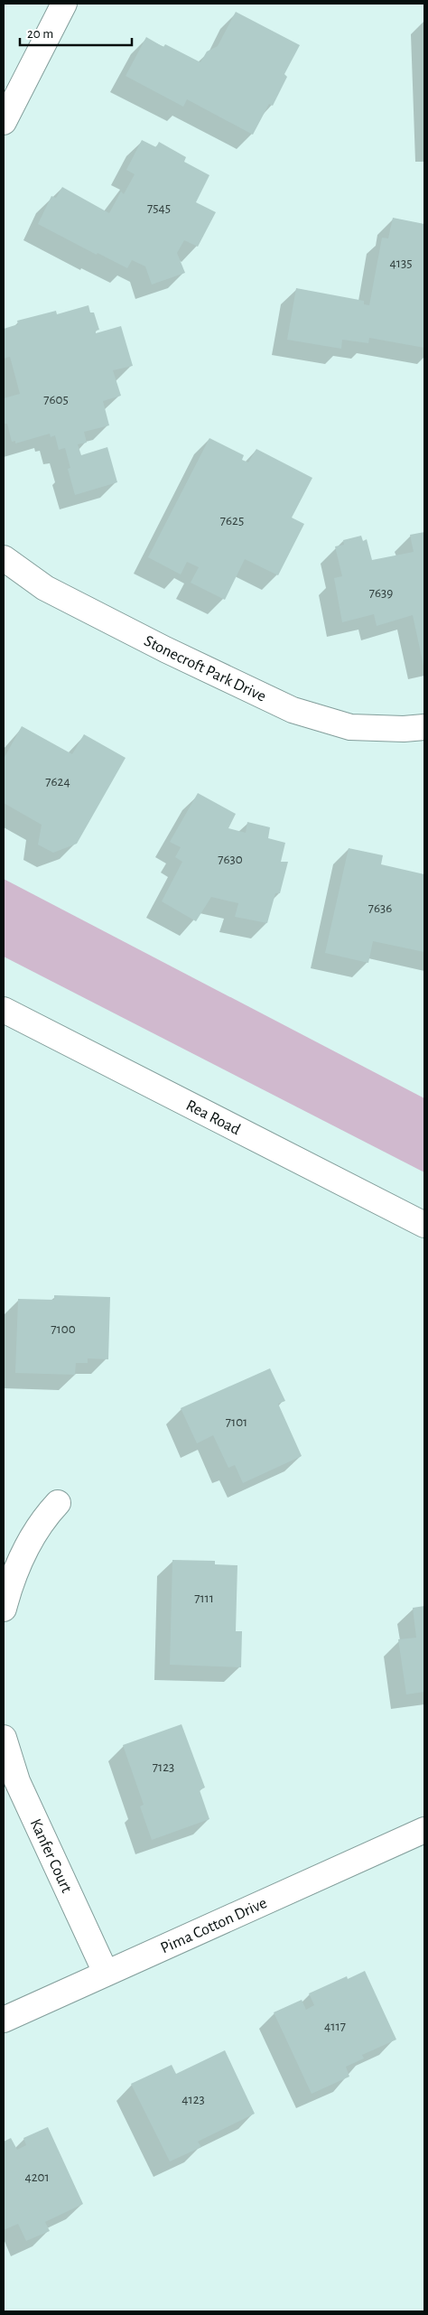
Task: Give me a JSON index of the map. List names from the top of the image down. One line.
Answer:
{"streets":{"street":["Stonecroft Park Drive","Rea Road","Kanfer Court","Pima Cotton Drive"]},"crossings":[["Kanfer Court","Pima Cotton Drive"]],"house_numbers":["7545","4135","7605","7625","7639","7624","7630","7636","7100","7101","7111","7123","4117","4123","4201"],"scale_bar":"20 m"}
